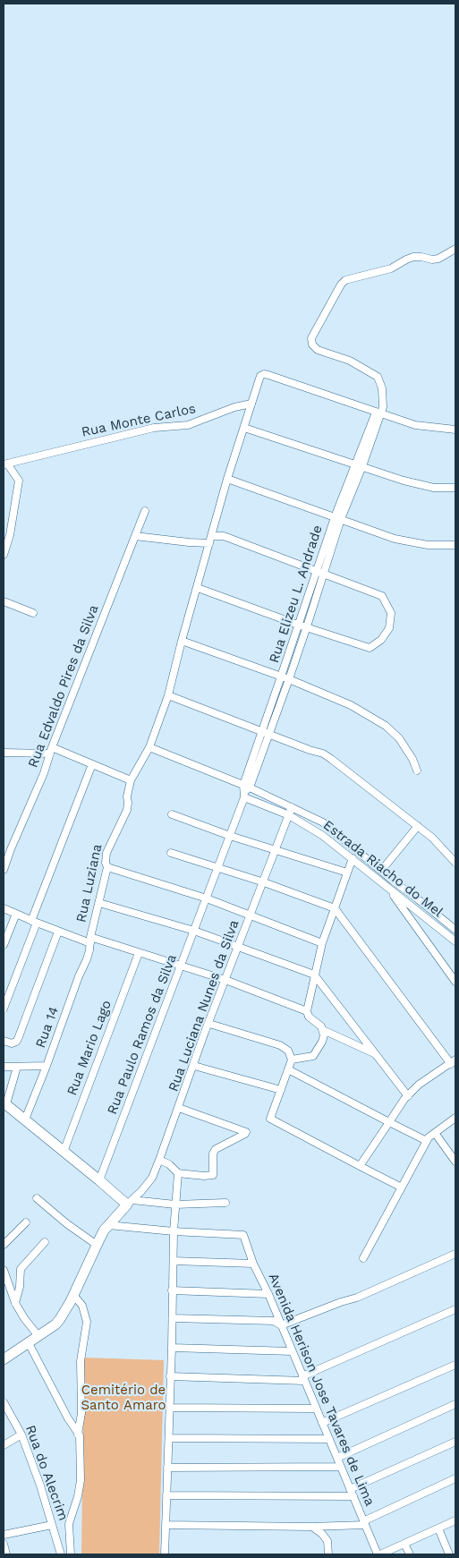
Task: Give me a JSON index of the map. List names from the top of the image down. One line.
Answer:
{"streets":{"street":["Rua Monte Carlos","Rua Elizeu L. Andrade","Rua Edvaldo Pires da Silva","Estrada Riacho do Mel","Rua Luziana","Rua Luciana Nunes da Silva","Rua 14","Rua Paulo Ramos da Silva","Rua Mario Lago","Avenida Herison Jose Tavares de Lima","Rua do Alecrim"]},"crossings":[["Rua Elizeu L. Andrade","Estrada Riacho do Mel"],["Rua Elizeu L. Andrade","Rua Paulo Ramos da Silva"],["Estrada Riacho do Mel","Rua Luciana Nunes da Silva"],["Estrada Riacho do Mel","Rua Paulo Ramos da Silva"],["Rua Luziana","Rua 14"]],"parks":["Cemitério de Santo Amaro"]}
